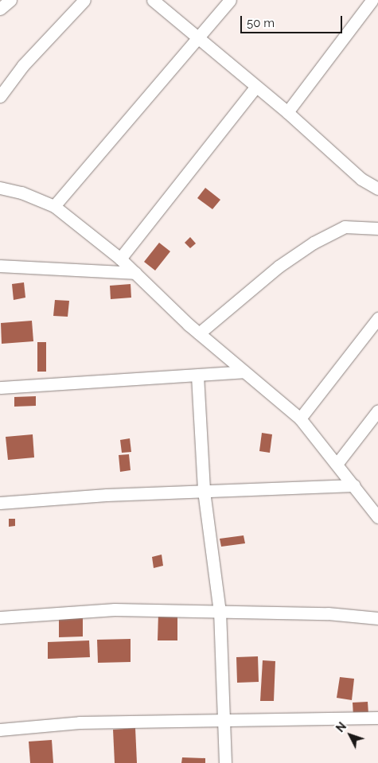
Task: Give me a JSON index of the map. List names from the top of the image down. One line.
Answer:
{"scale_bar":"50 m","north":"top left"}
